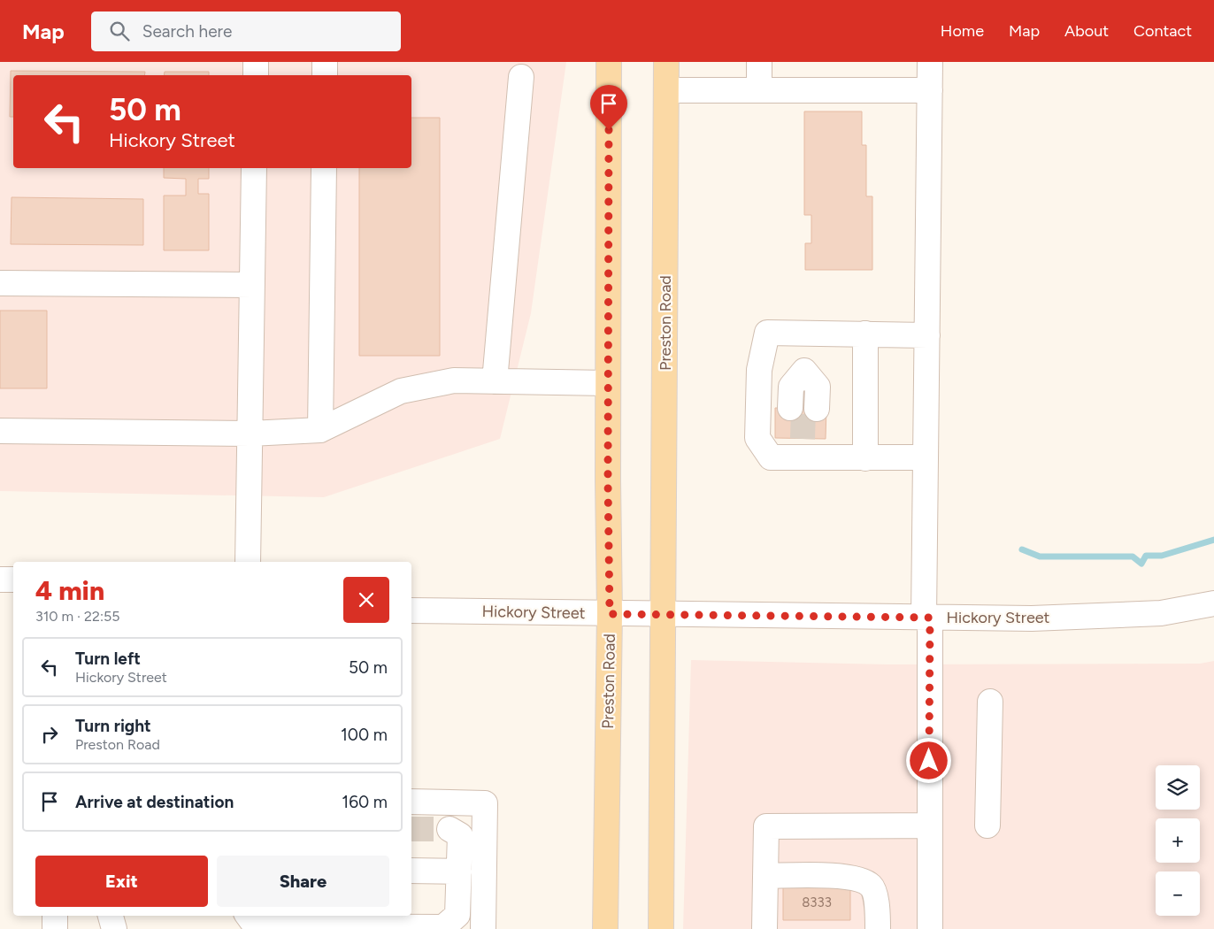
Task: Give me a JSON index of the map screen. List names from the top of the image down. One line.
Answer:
{"streets":{"main road":["Preston Road"],"street":["Hickory Street"]},"crossings":[["Preston Road","Hickory Street"]],"house_numbers":["8333"],"page":{"header":"Map","search":"Search here","nav":["Home","Map","About","Contact"],"turn":["50 m","Hickory Street"],"heading":["4 min","310 m · 22:55"],"list":[{"name":"Turn left","note":"Hickory Street","value":"50 m"},{"name":"Turn right","note":"Preston Road","value":"100 m"},{"name":"Arrive at destination","value":"160 m"}],"map_buttons":["+","−"],"buttons":["Exit","Share"]}}
